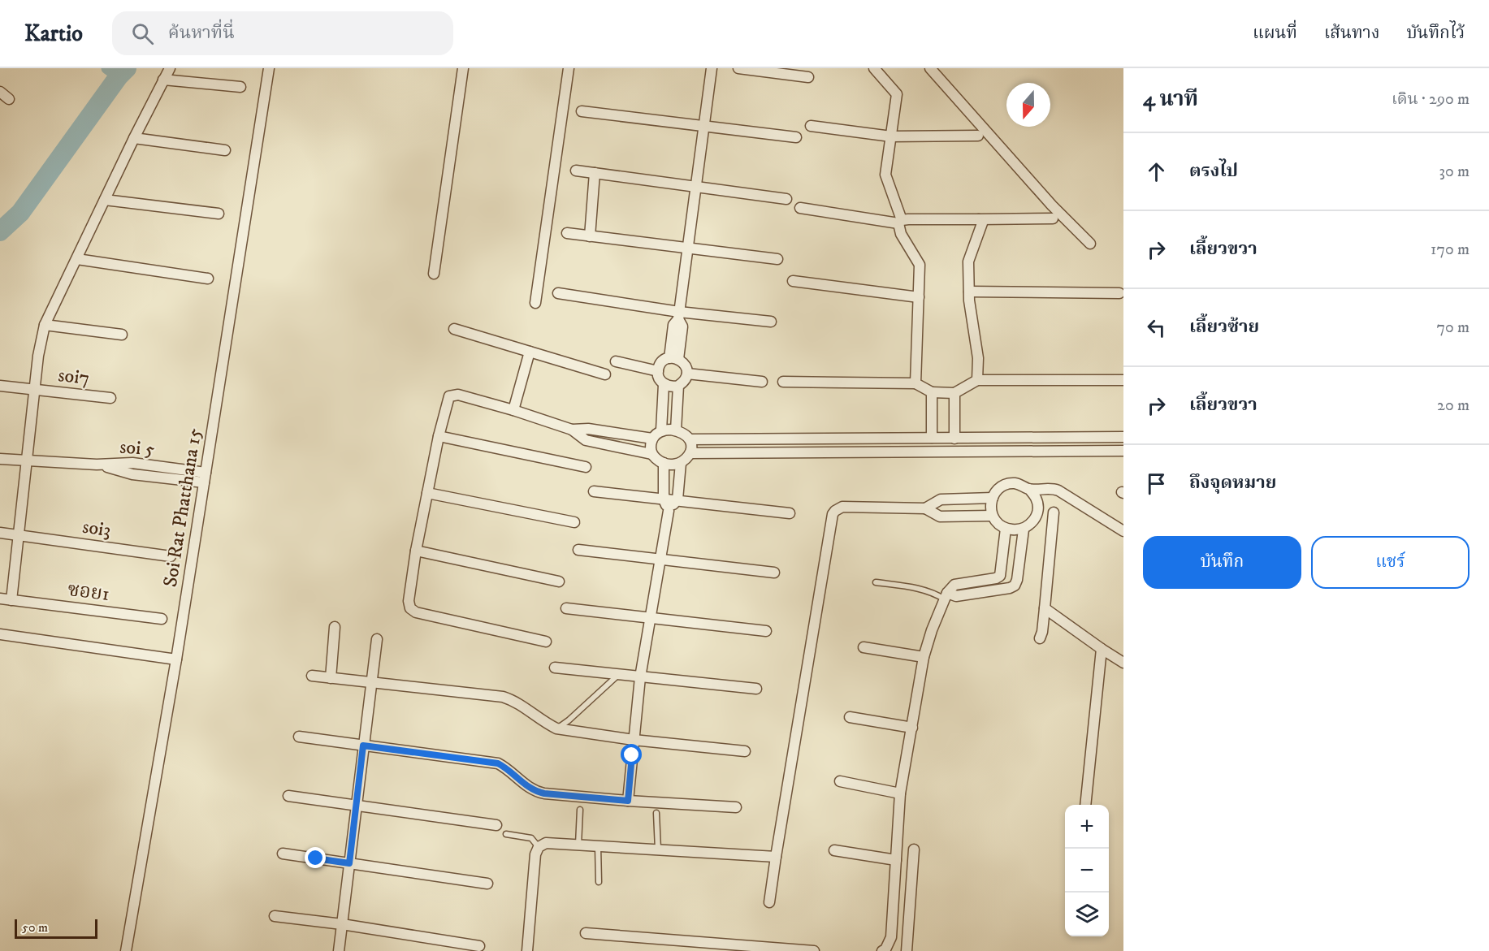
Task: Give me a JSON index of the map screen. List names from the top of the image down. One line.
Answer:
{"streets":{"street":["soi7","soi 5","Soi Rat Phatthana 15","soi3","ซอย1"]},"crossings":[["soi 5","Soi Rat Phatthana 15"]],"scale_bar":"50 m","north":"bottom","page":{"header":"Kartio","search":"ค้นหาที่นี่","nav":["แผนที่","เส้นทาง","บันทึกไว้"],"heading":["4 นาที","เดิน · 290 m"],"list":[["ตรงไป","30 m"],["เลี้ยวขวา","170 m"],["เลี้ยวซ้าย","70 m"],["เลี้ยวขวา","20 m"],"ถึงจุดหมาย"],"buttons":["บันทึก","แชร์"],"map_buttons":["+","−"],"scale":"50 m"}}
